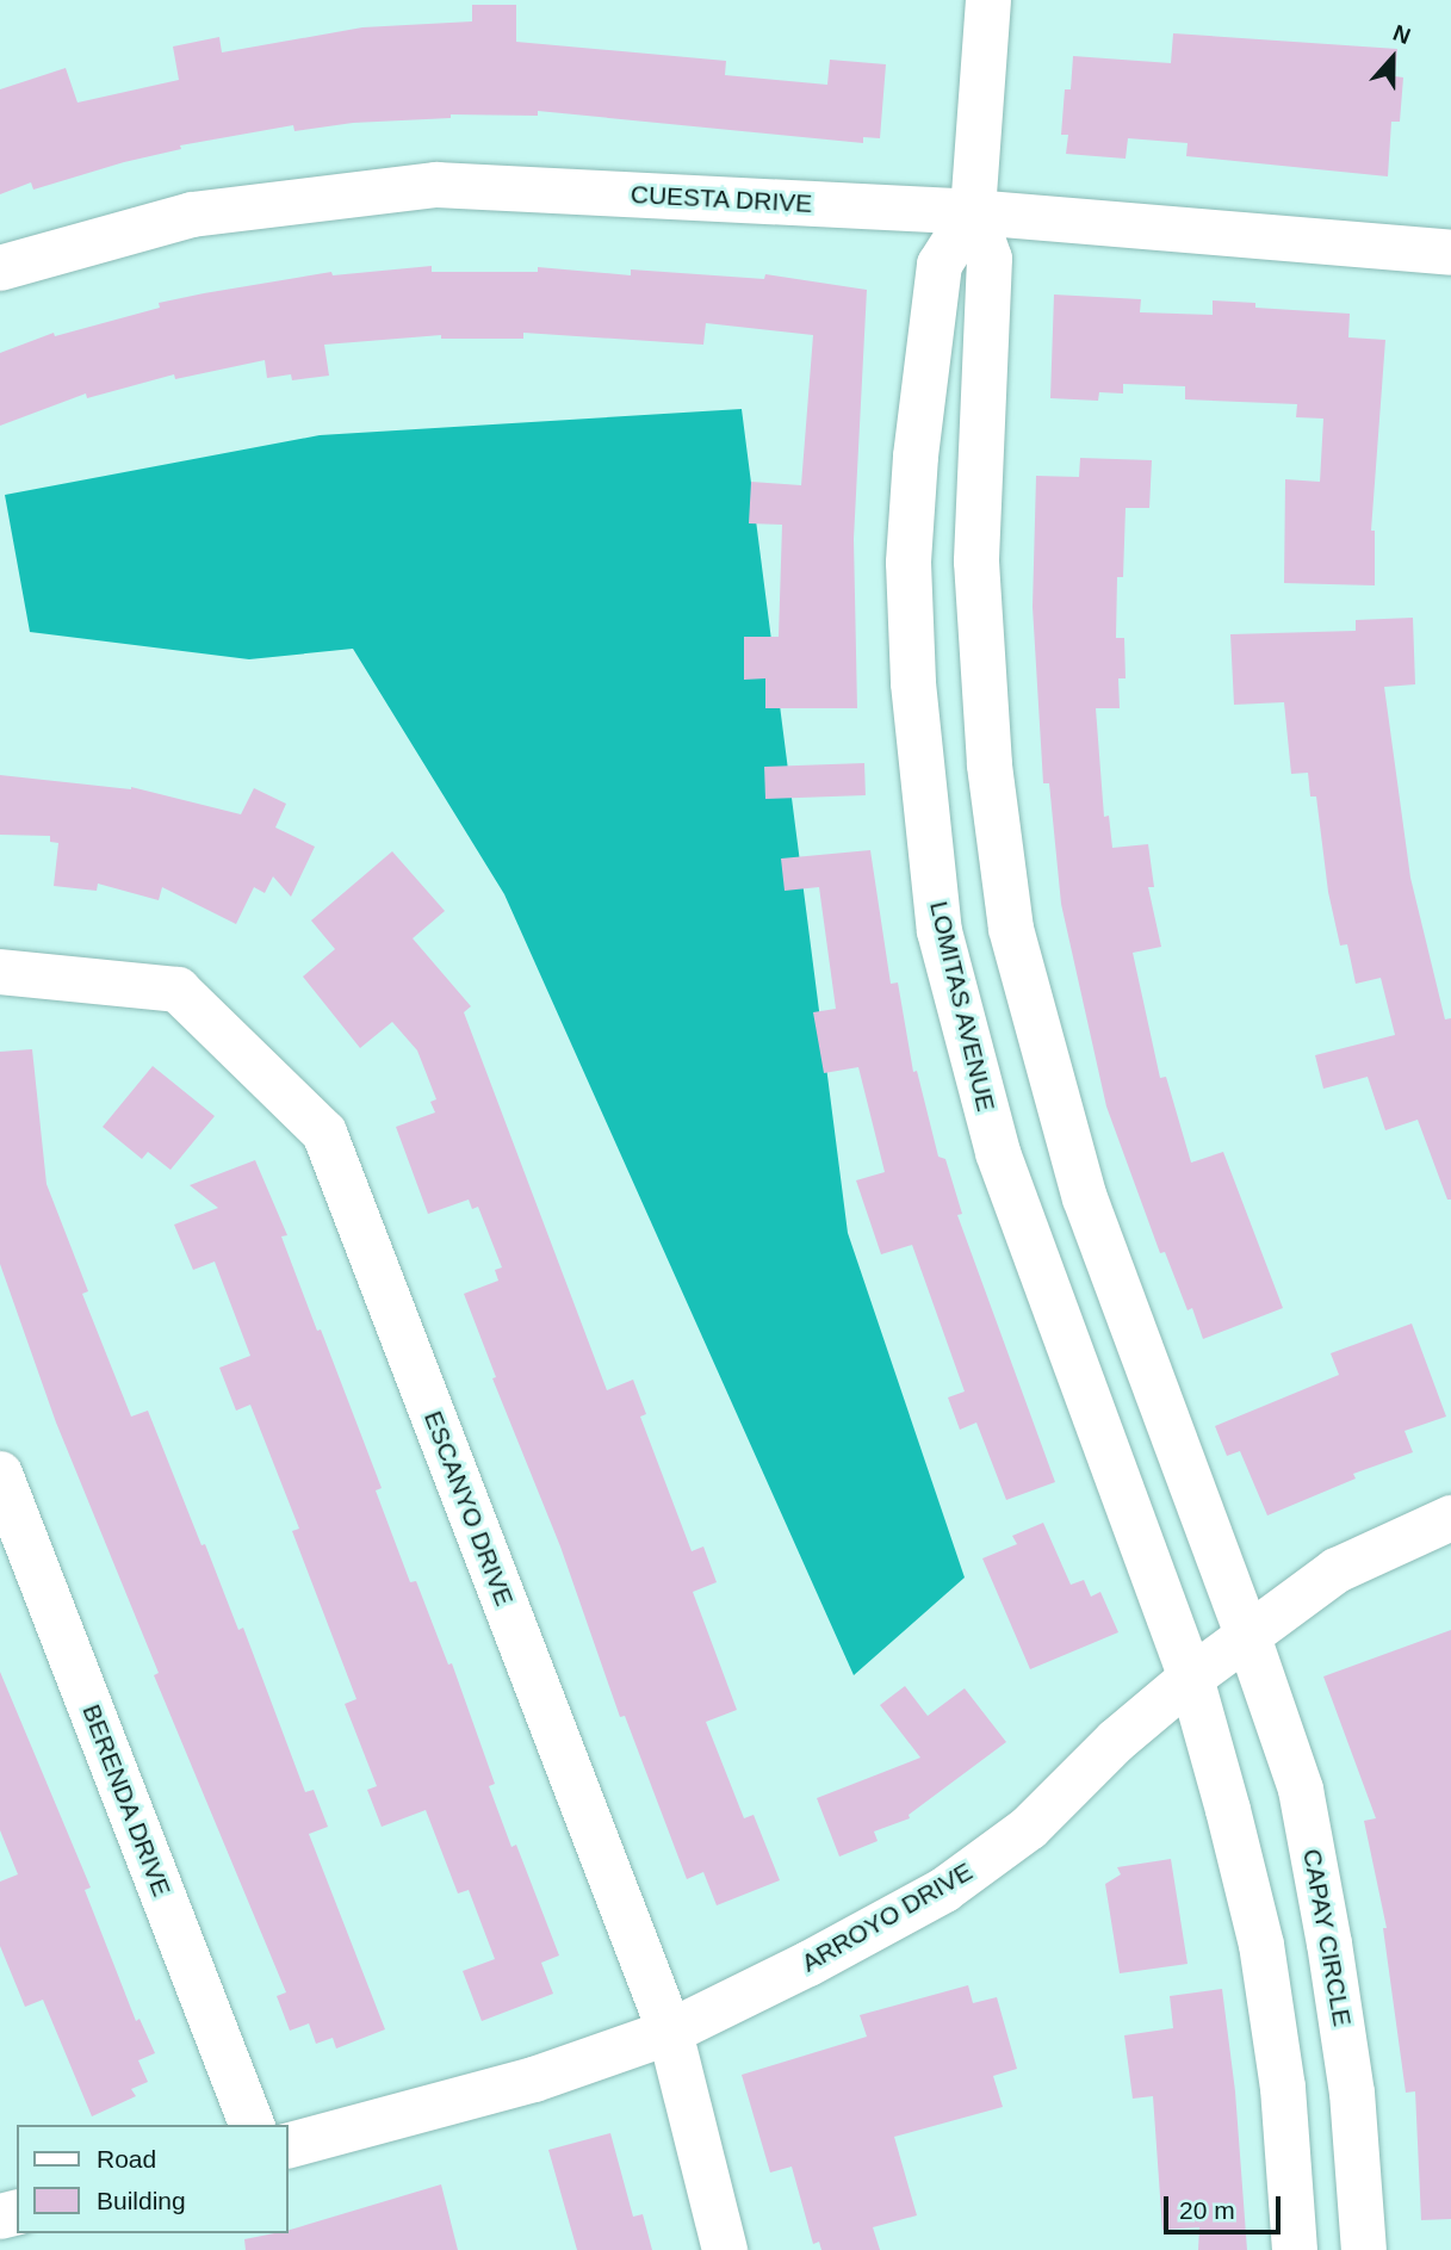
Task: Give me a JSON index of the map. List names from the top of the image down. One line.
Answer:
{"streets":{"street":["CUESTA DRIVE","LOMITAS AVENUE","ESCANYO DRIVE","BERENDA DRIVE","ARROYO DRIVE","CAPAY CIRCLE"]},"crossings":[["CUESTA DRIVE","LOMITAS AVENUE"],["LOMITAS AVENUE","ARROYO DRIVE"],["LOMITAS AVENUE","CAPAY CIRCLE"],["ESCANYO DRIVE","ARROYO DRIVE"],["ARROYO DRIVE","CAPAY CIRCLE"]],"legend":["Road","Building"],"scale_bar":"20 m","north":"top"}
